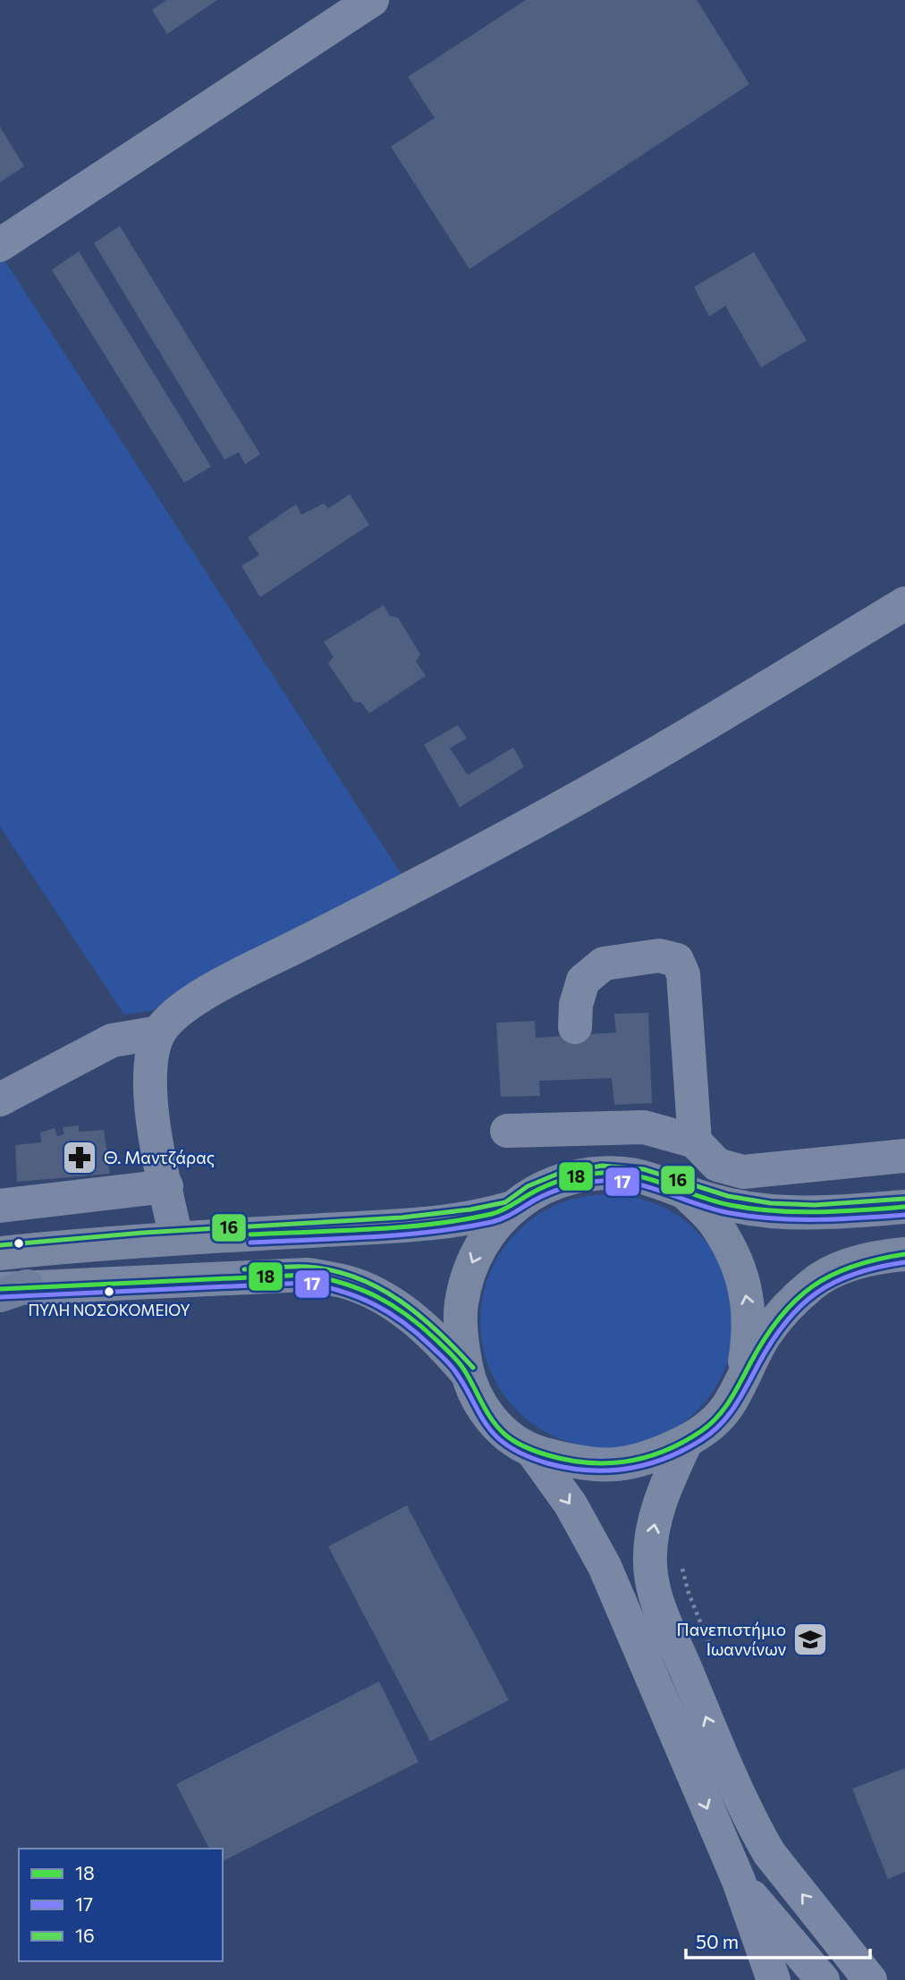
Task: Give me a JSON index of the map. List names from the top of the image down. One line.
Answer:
{"places":{"pharmacy":["Θ. Μαντζάρας"],"other":["ΠΥΛΗ ΝΟΣΟΚΟΜΕΙΟΥ"],"school or university":["Πανεπιστήμιο Ιωαννίνων"]},"lines":["transit line 16","transit line 18","transit line 17"],"legend":["18","17","16"],"scale_bar":"50 m"}
